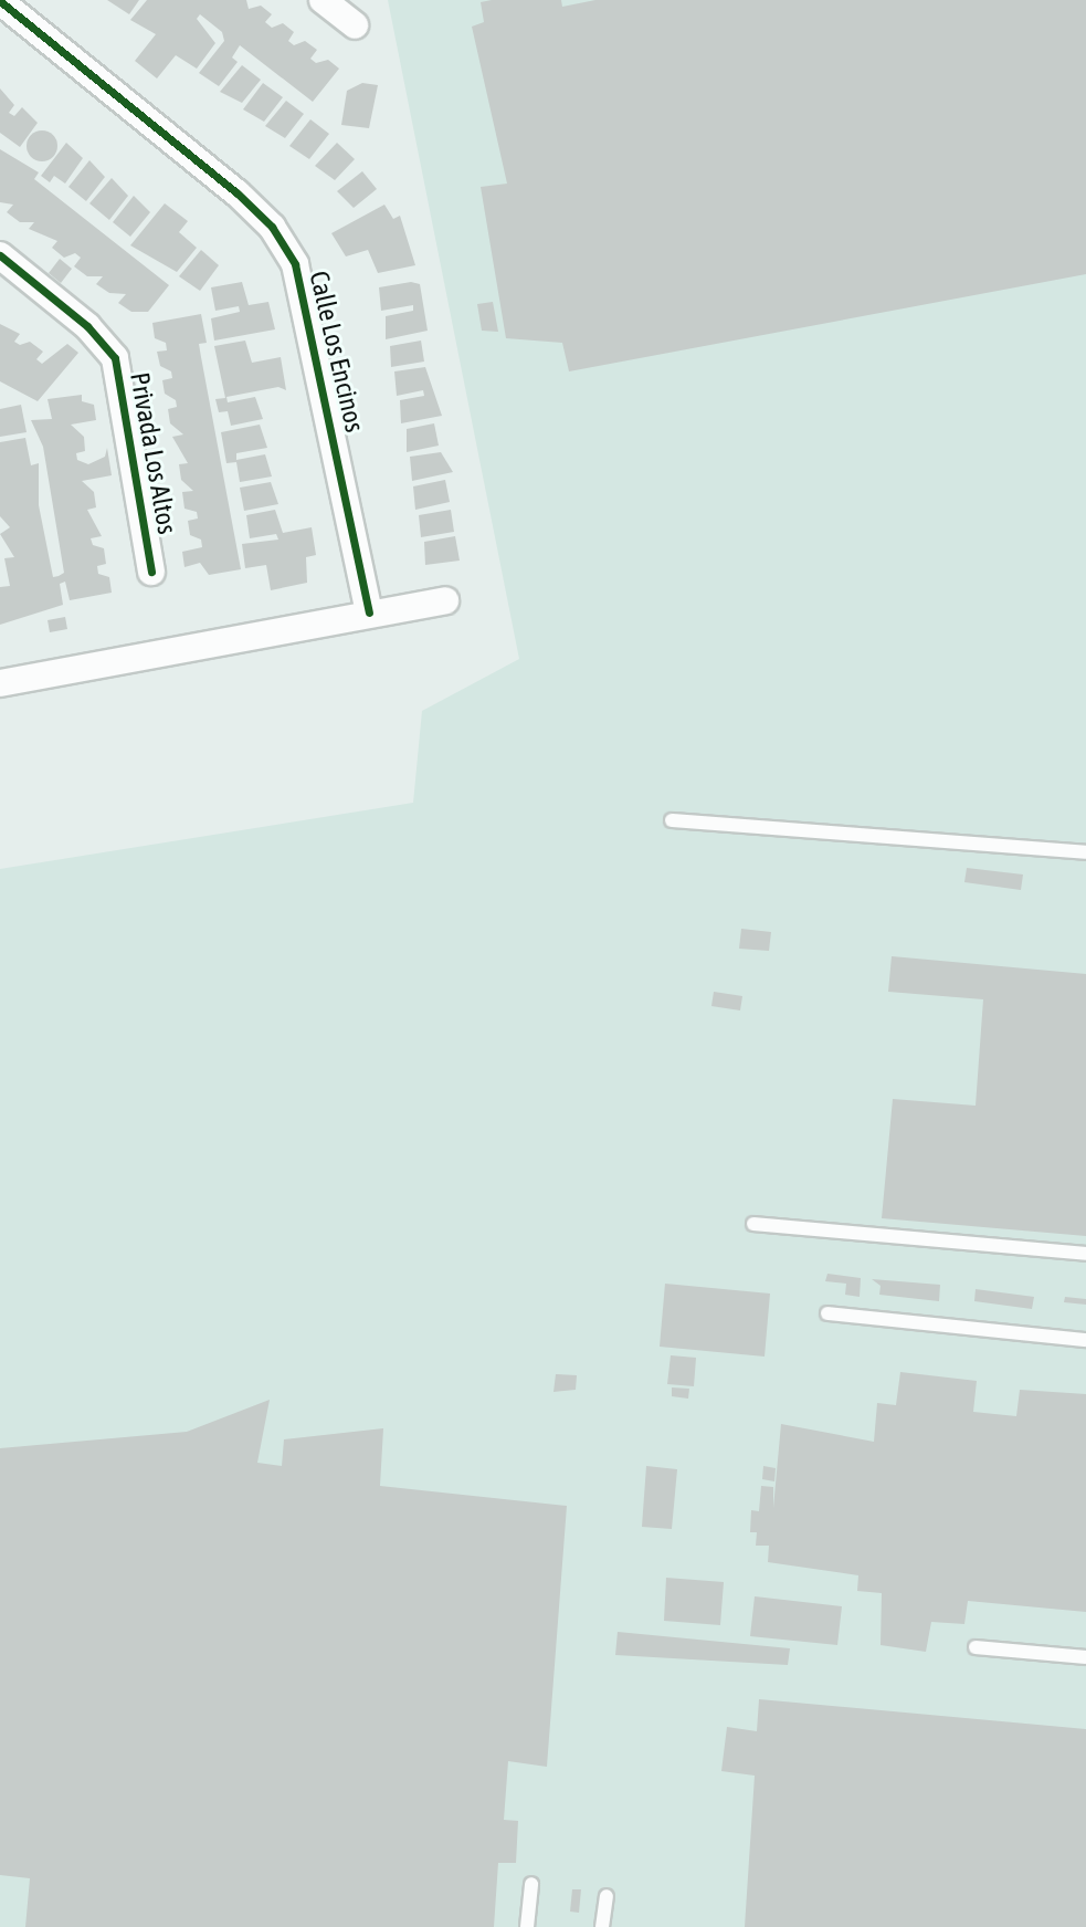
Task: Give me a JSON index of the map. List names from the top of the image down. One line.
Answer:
{"streets":{"street":["Calle Los Encinos","Privada Los Altos"]}}
